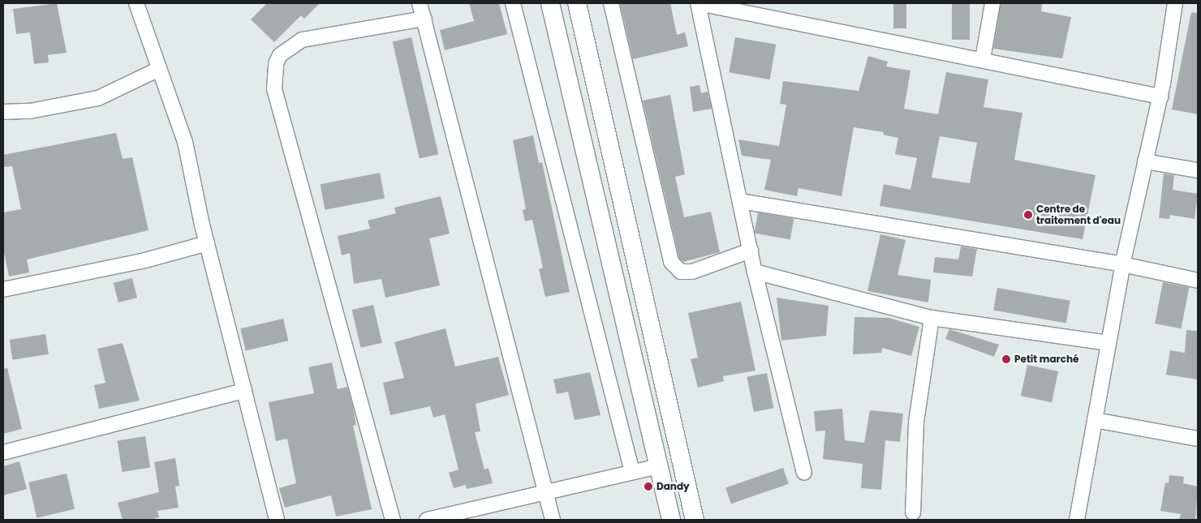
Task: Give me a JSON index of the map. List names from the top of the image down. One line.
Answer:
{"places":["Centre de traitement d'eau","Petit marché","Dandy"]}
